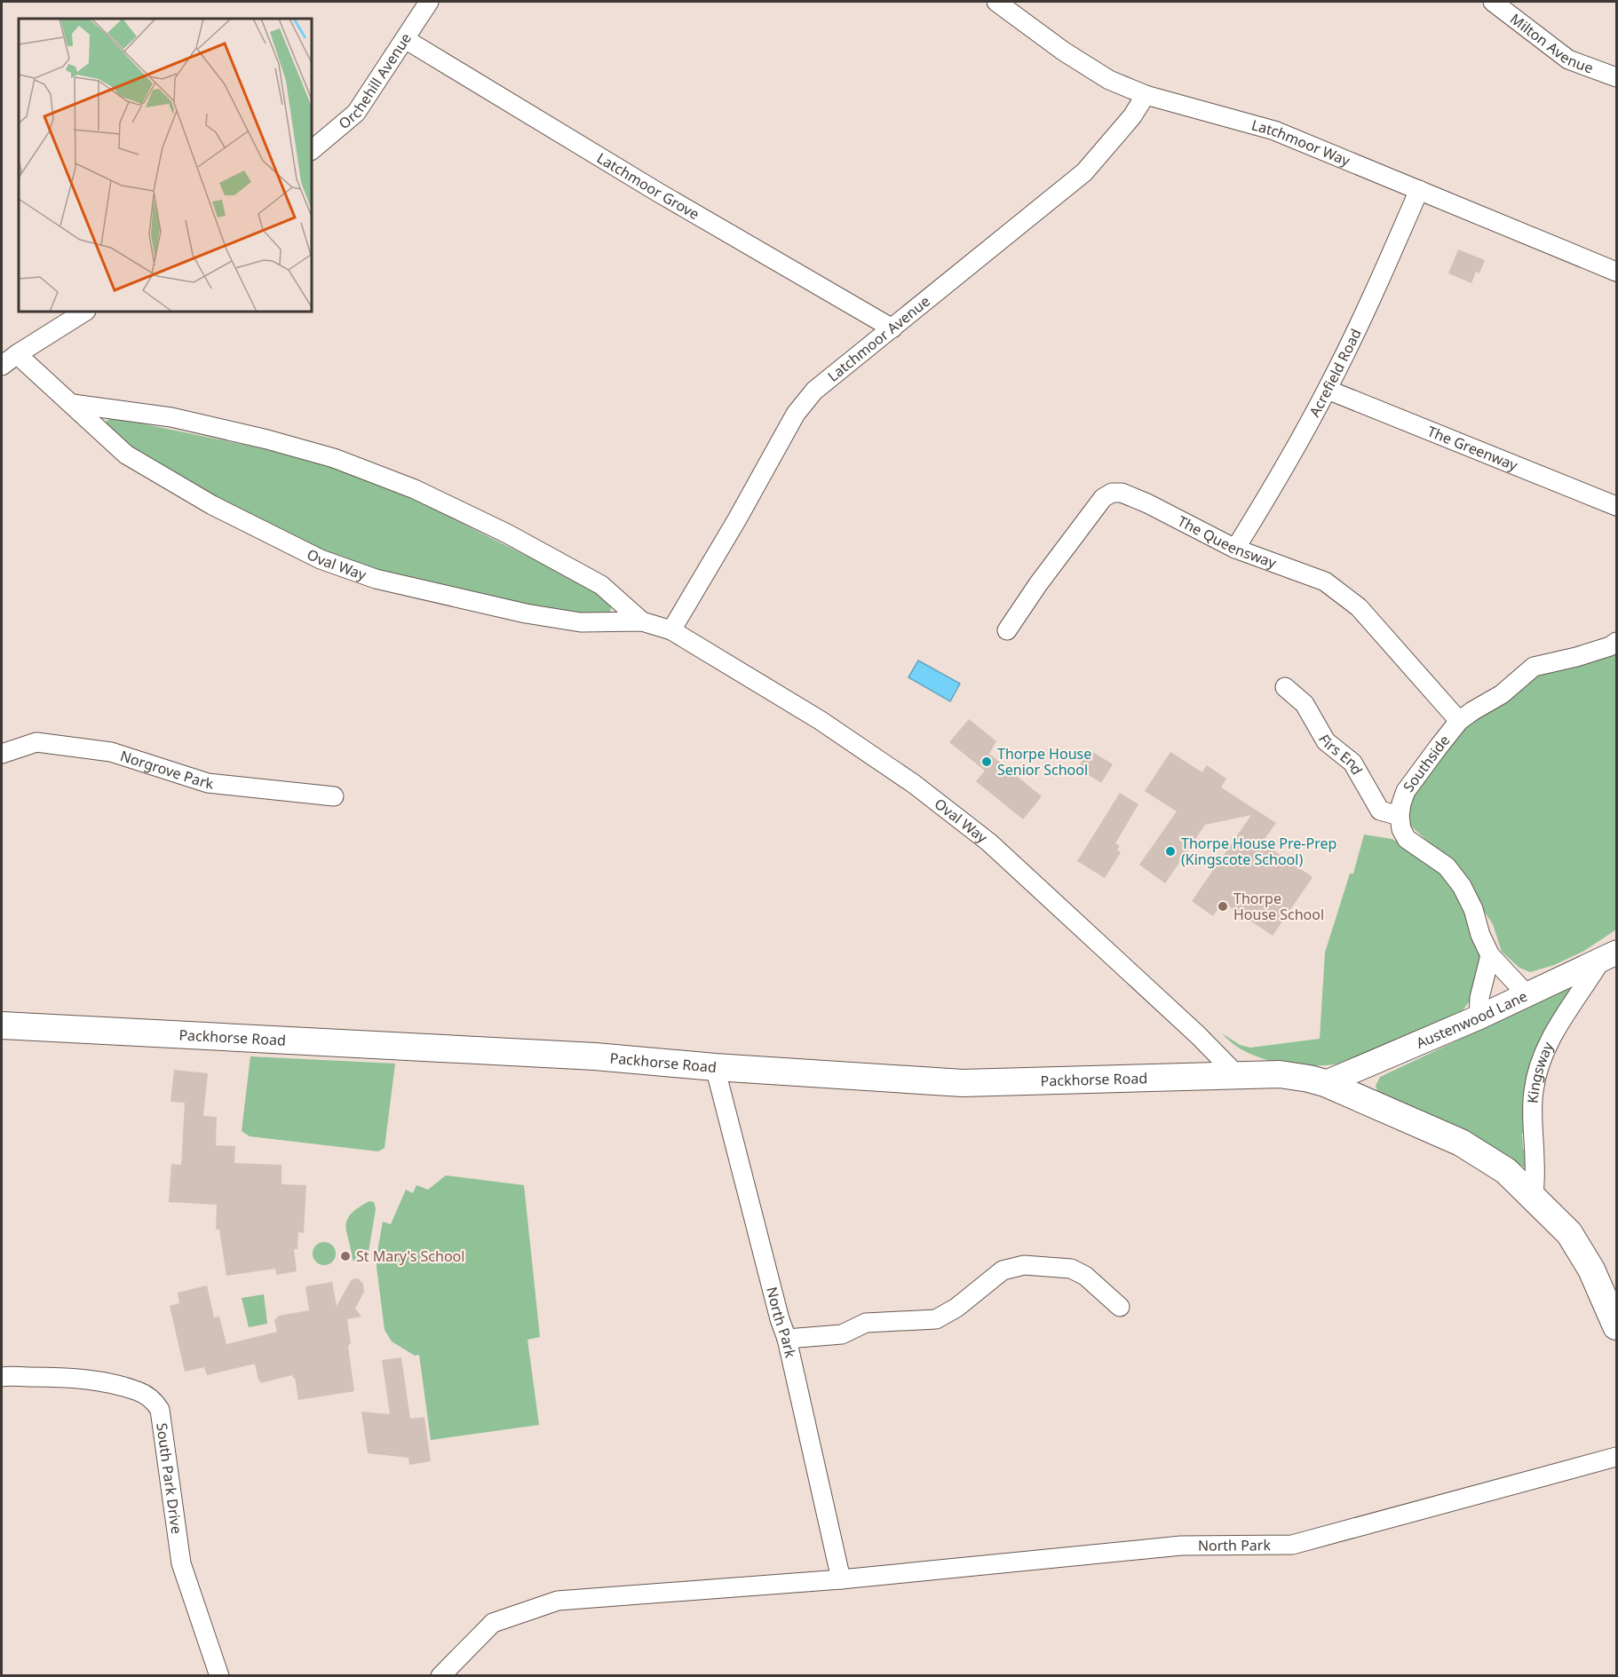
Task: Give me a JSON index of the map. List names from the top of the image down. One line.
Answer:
{"streets":{"main road":["Packhorse Road"],"street":["Milton Avenue","Orchehill Avenue","Latchmoor Way","Latchmoor Grove","Latchmoor Avenue","Acrefield Road","The Greenway","The Queensway","Oval Way","Firs End","Southside","Norgrove Park","Austenwood Lane","Kingsway","North Park","South Park Drive"]},"crossings":[["Orchehill Avenue","Latchmoor Grove"],["Latchmoor Way","Latchmoor Avenue"],["Latchmoor Way","Acrefield Road"],["Latchmoor Grove","Latchmoor Avenue"],["Latchmoor Avenue","Oval Way"],["Acrefield Road","The Greenway"],["Acrefield Road","The Queensway"],["The Queensway","Southside"],["Oval Way","Packhorse Road"],["Firs End","Southside"],["Austenwood Lane","Packhorse Road"],["Austenwood Lane","Kingsway"],["Packhorse Road","North Park"]],"places":["Thorpe House Senior School","Thorpe House Pre-Prep (Kingscote School)","Thorpe House School","St Mary's School"]}
